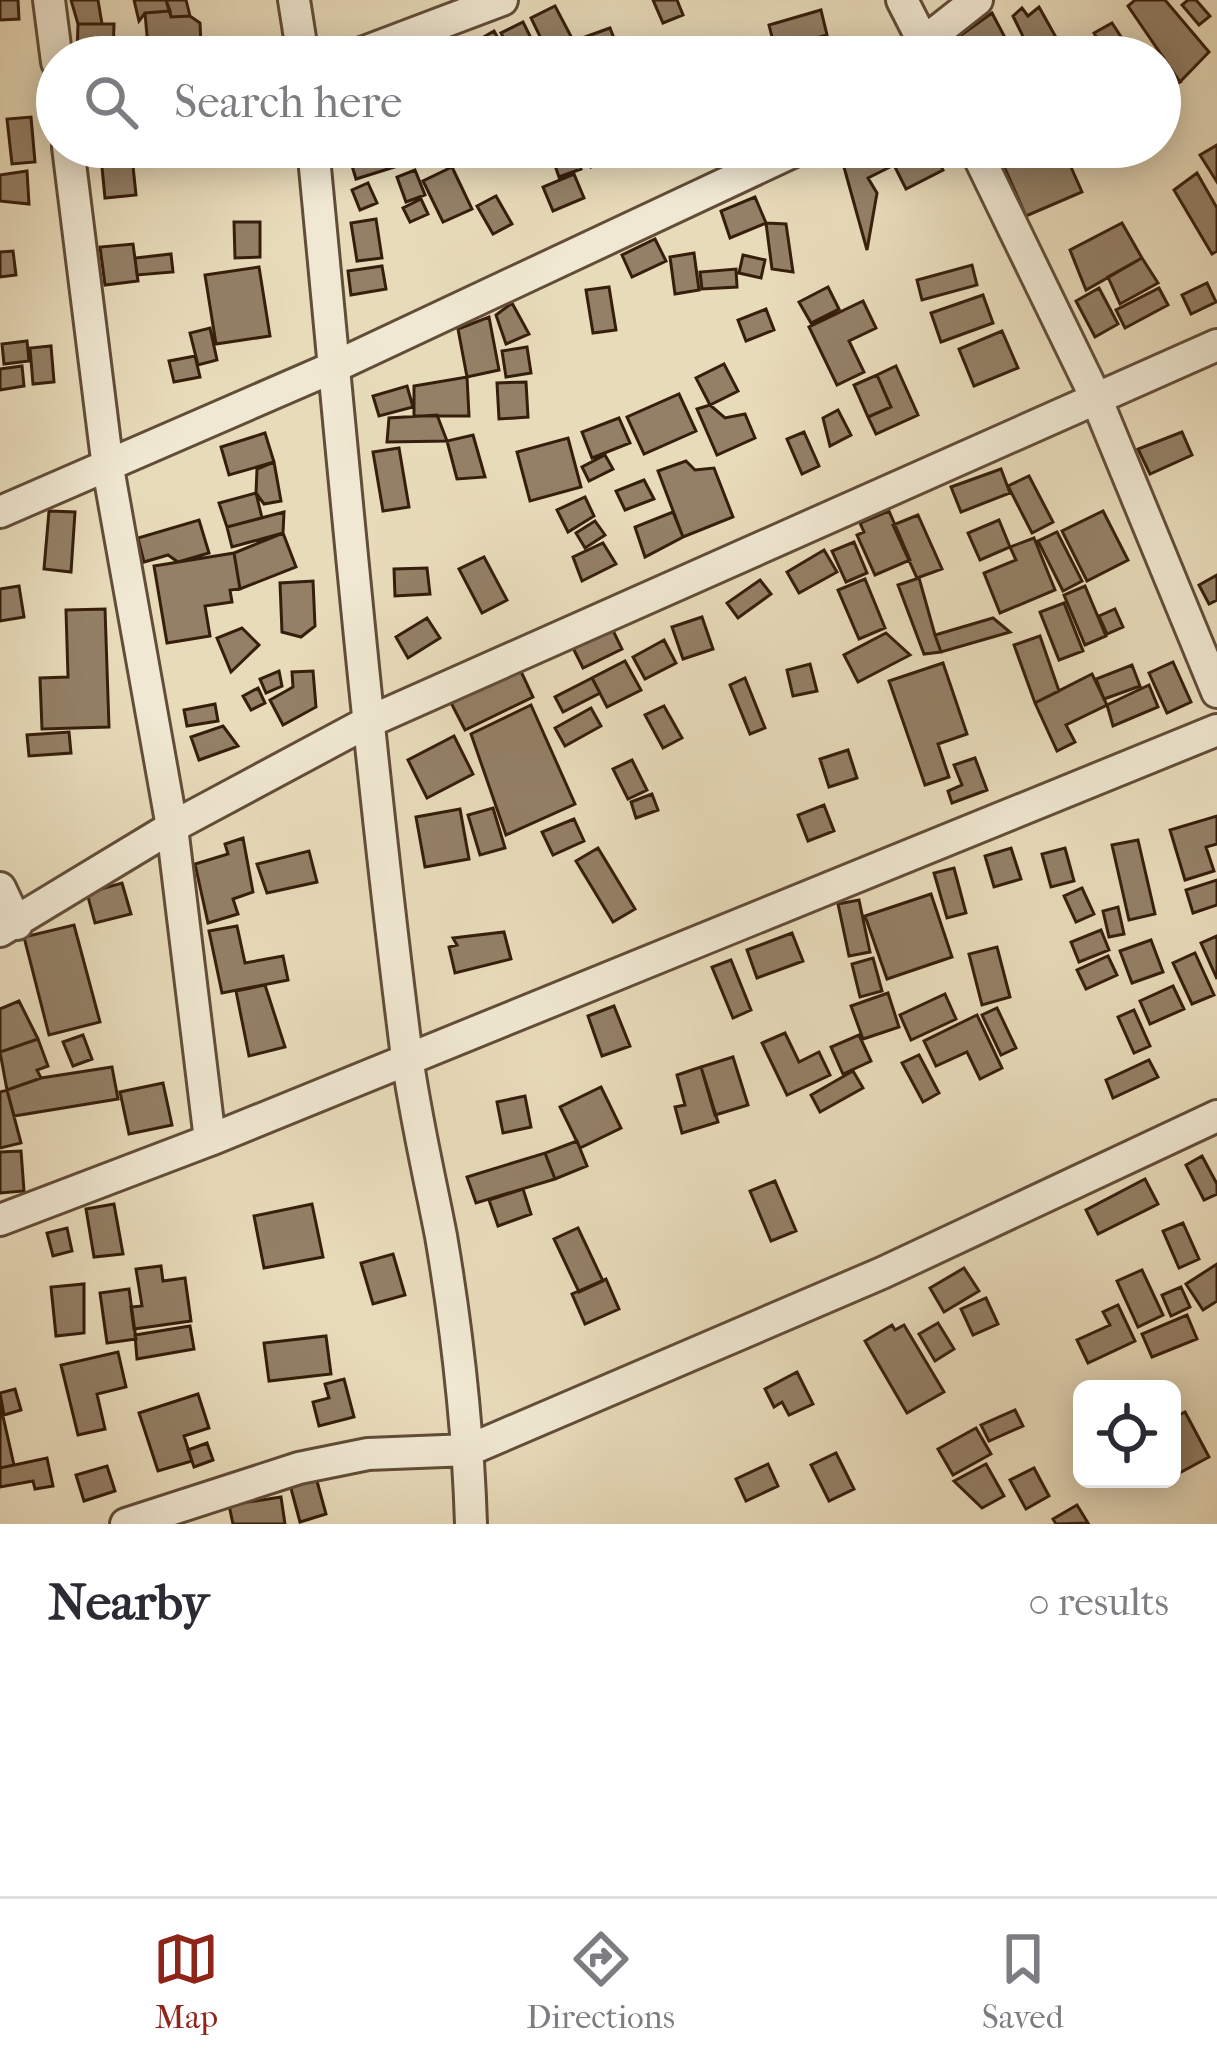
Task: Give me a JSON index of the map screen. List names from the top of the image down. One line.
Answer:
{"page":{"search":"Search here","heading":["Nearby","0 results"],"nav":["Map","Directions","Saved"]}}
